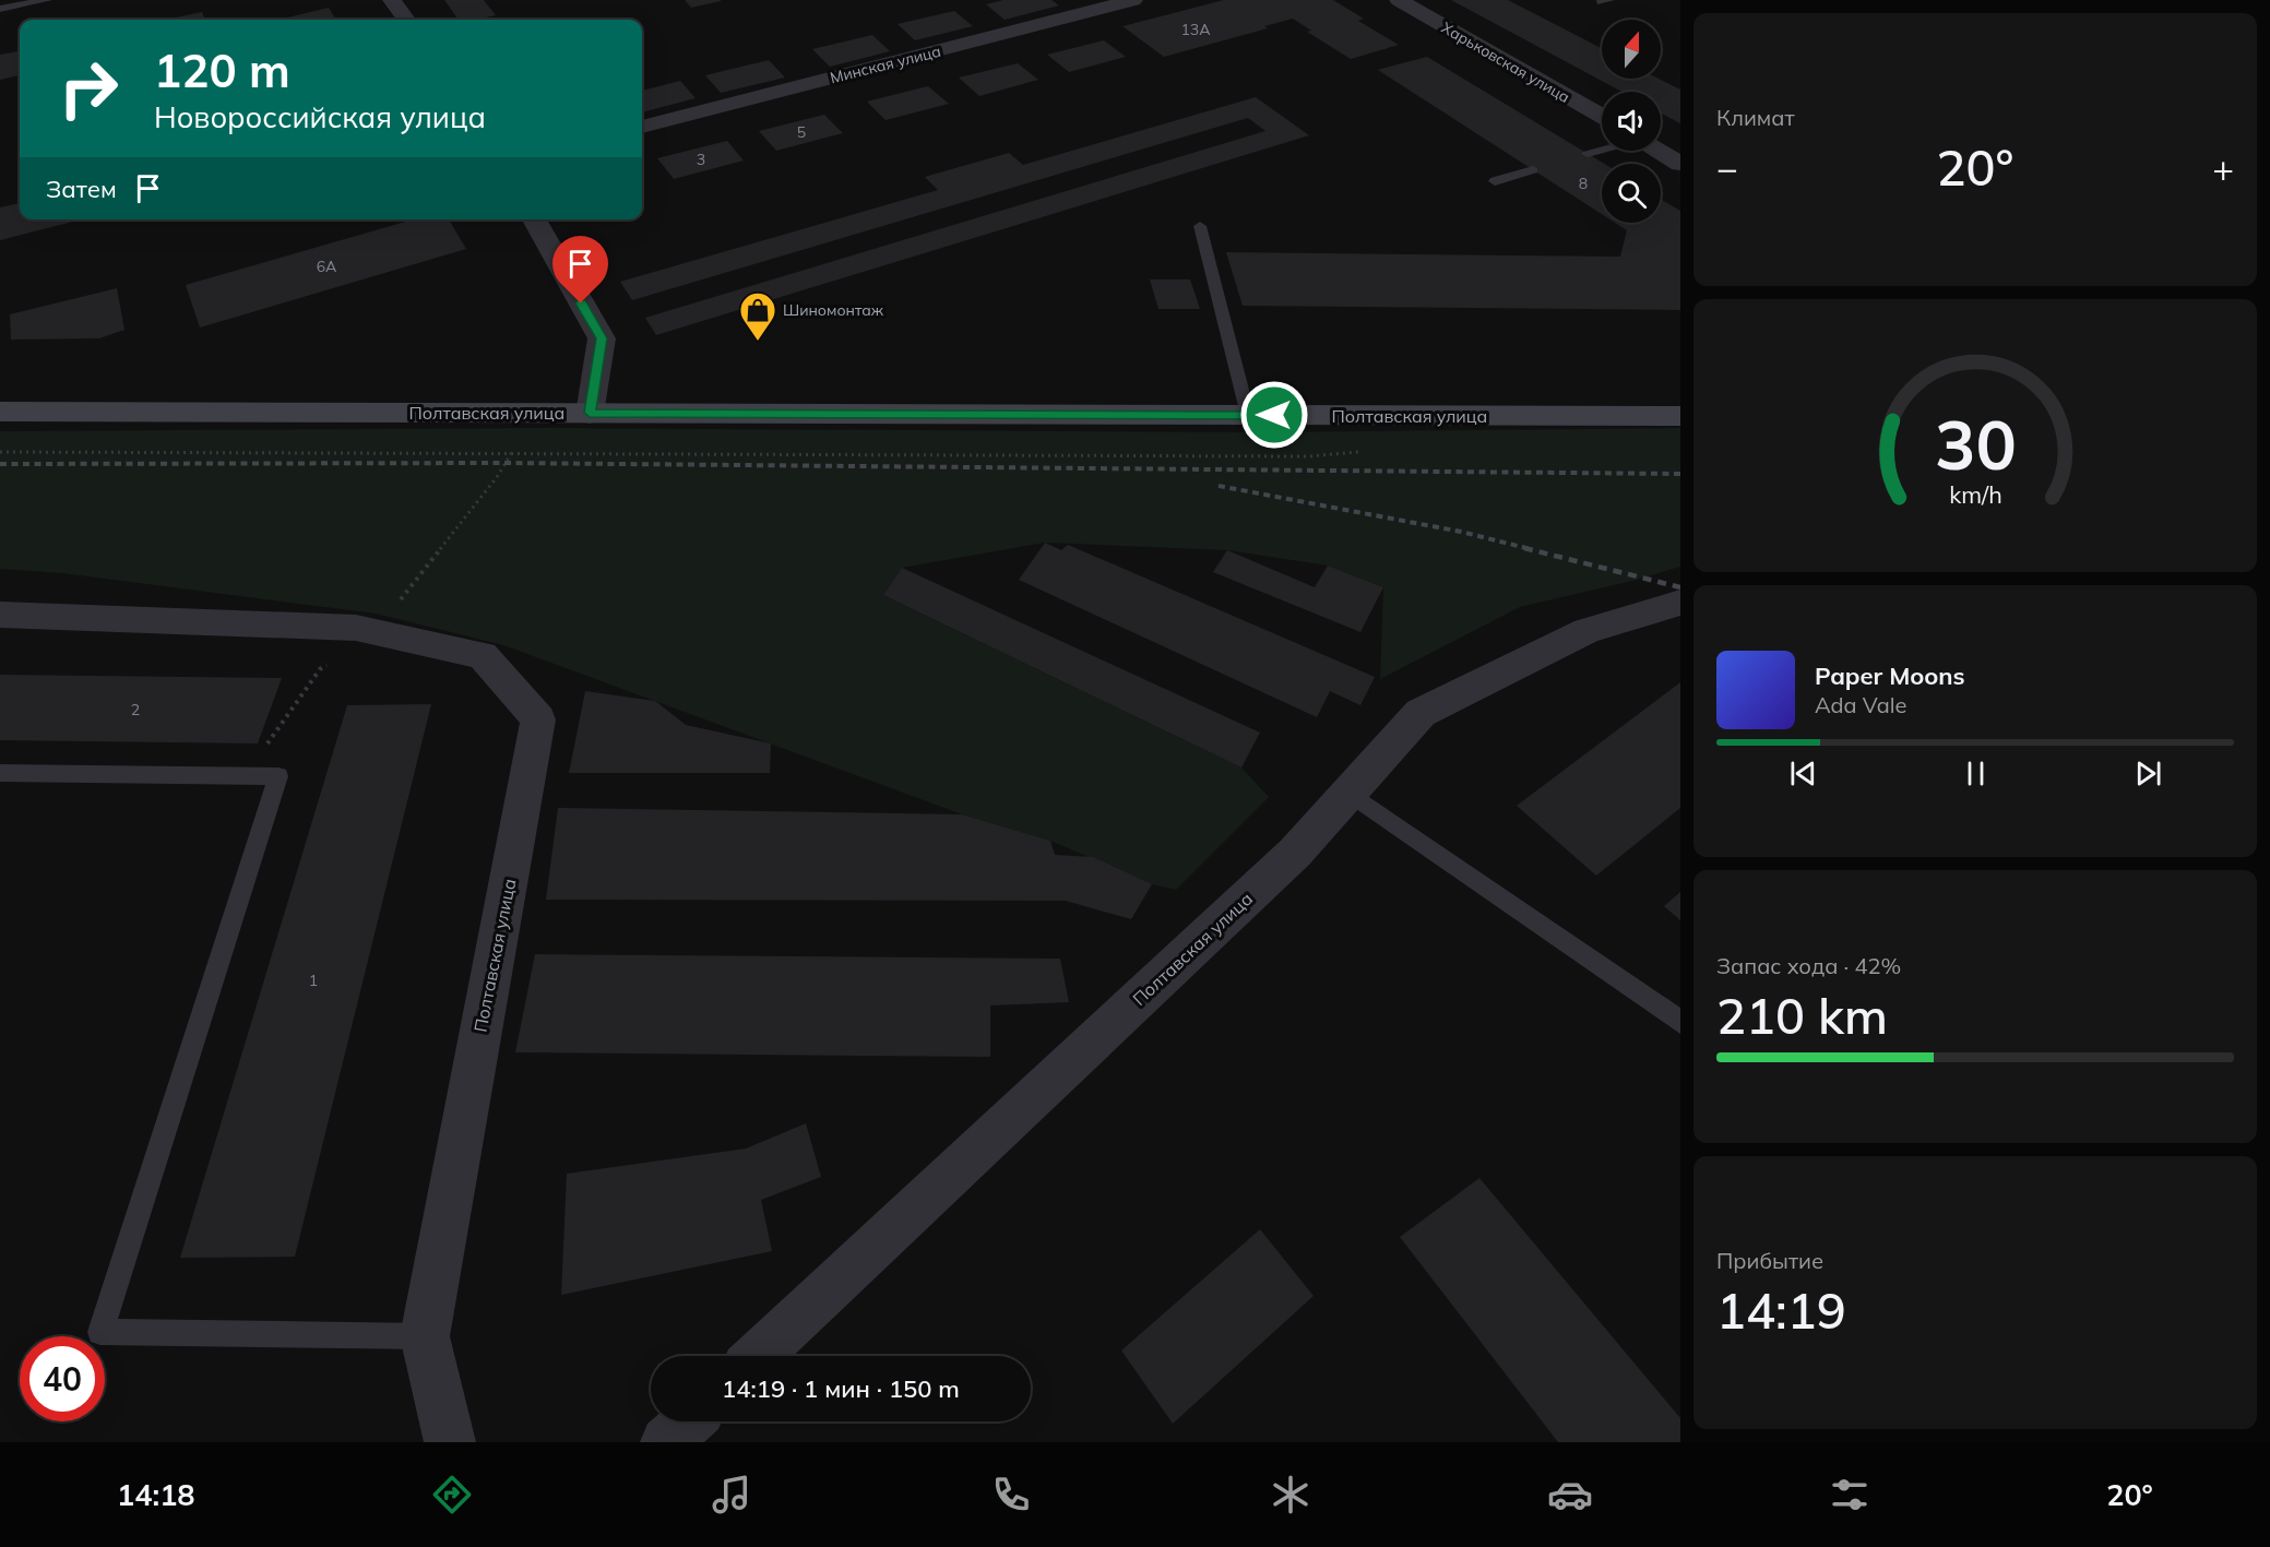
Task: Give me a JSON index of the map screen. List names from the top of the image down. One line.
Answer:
{"streets":{"street":["Харьковская улица","Минская улица","Полтавская улица"]},"places":{"shop":["Шиномонтаж"]},"house_numbers":["13А","5","3","8","6А","2","1"],"north":"top","page":{"tile":["Климат",["Запас хода · 42%","210 km"],["Прибытие","14:19"]],"turn":["120 m","Новороссийская улица"],"heat":["−","20°","+"],"then":"Затем","song":["Paper Moons","Ada Vale"],"limit":"40","trip":"14:19 · 1 мин · 150 m","tabs":["14:18","20°"],"gauge":["30","km/h"]}}
